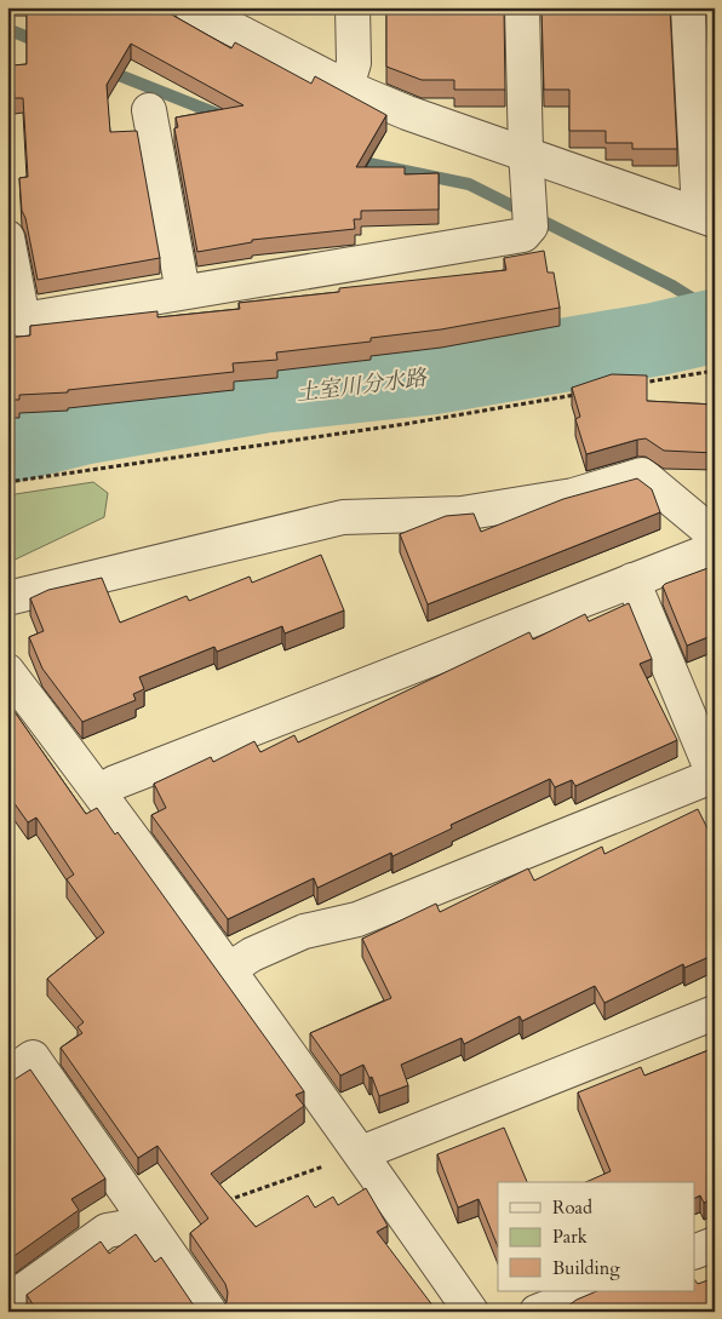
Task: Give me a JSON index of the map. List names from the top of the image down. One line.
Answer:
{"water":["土室川分水路"],"legend":["Road","Park","Building"]}
